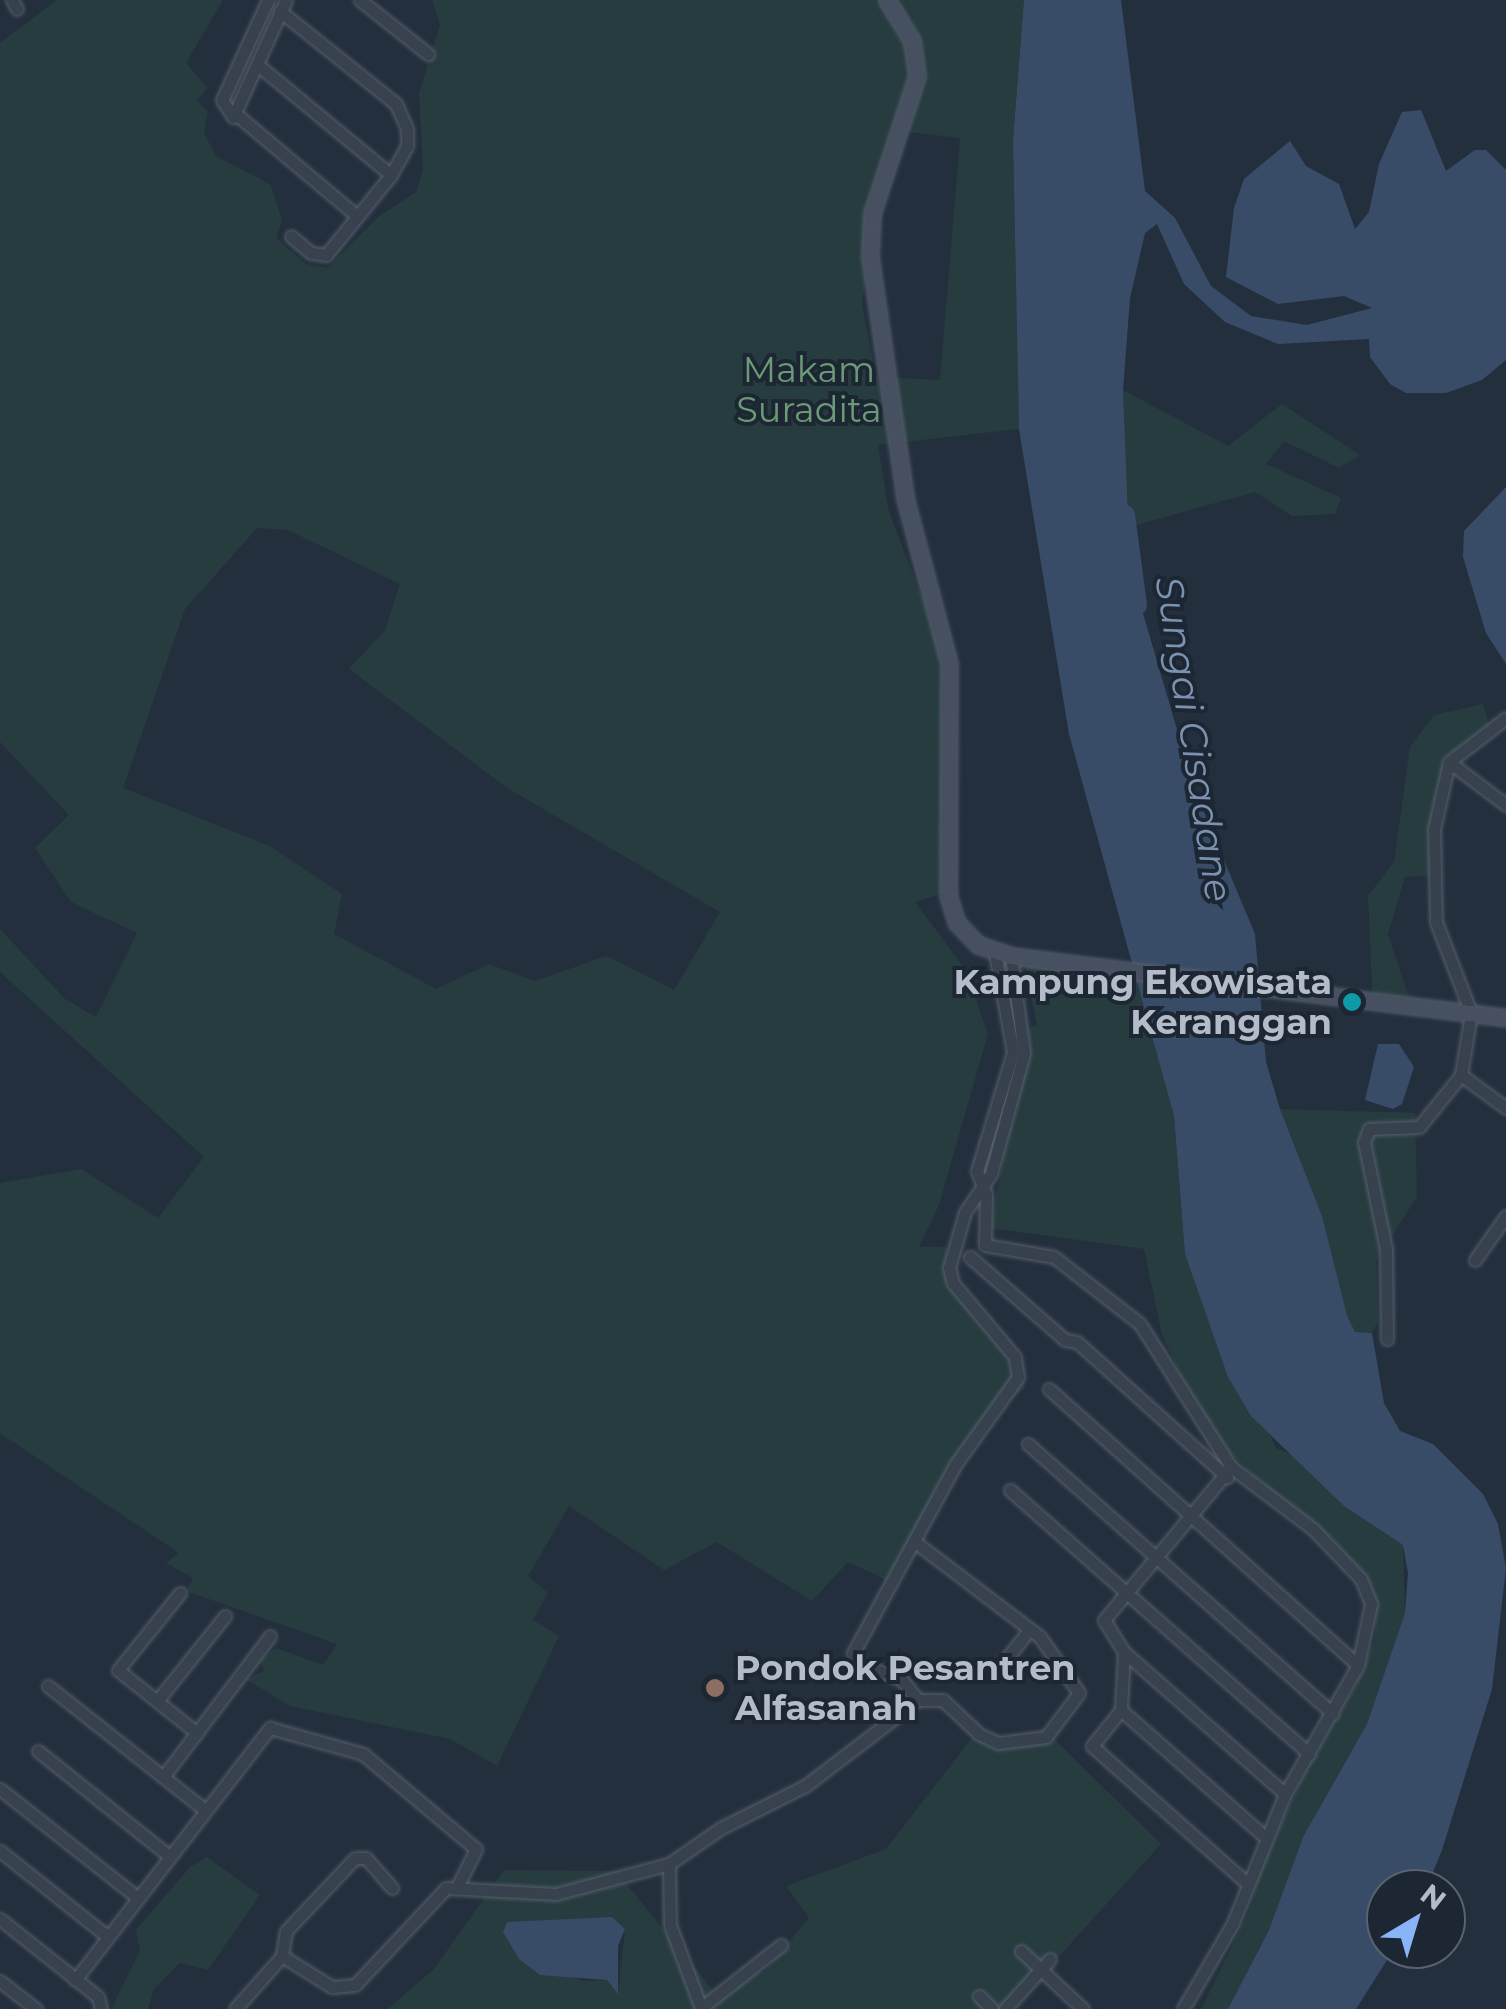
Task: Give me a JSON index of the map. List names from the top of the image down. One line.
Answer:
{"water":["Sungai Cisadane"],"parks":["Makam Suradita"],"places":["Kampung Ekowisata Keranggan","Pondok Pesantren Alfasanah"],"north":"top right"}
